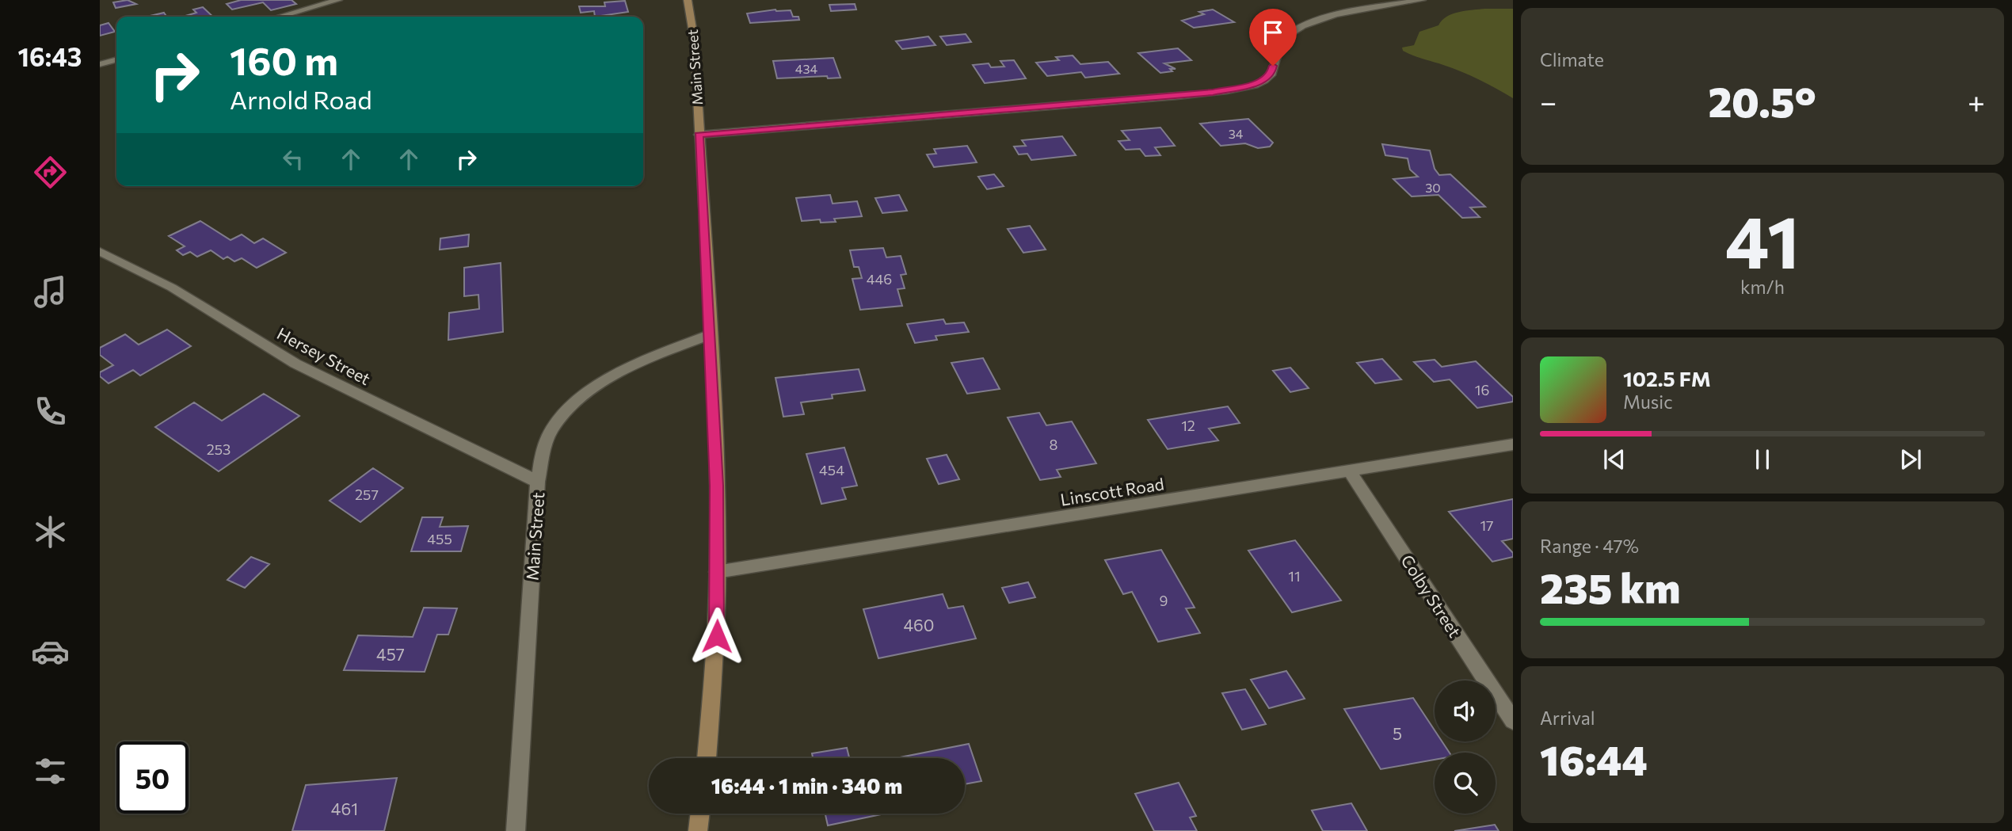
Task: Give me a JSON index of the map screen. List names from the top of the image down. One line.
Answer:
{"streets":{"main road":["Main Street"],"street":["Hersey Street","Linscott Road","Colby Street"]},"crossings":[["Main Street","Hersey Street"],["Main Street","Linscott Road"],["Linscott Road","Colby Street"]],"house_numbers":["434","34","30","446","16","12","8","253","454","257","17","455","11","9","460","457","5","461"],"page":{"tabs":"16:43","tile":["Climate",["41","km/h"],["Range · 47%","235 km"],["Arrival","16:44"]],"turn":["160 m","Arnold Road"],"heat":["−","20.5°","+"],"song":["102.5 FM","Music"],"limit":"50","trip":"16:44 · 1 min · 340 m"}}
